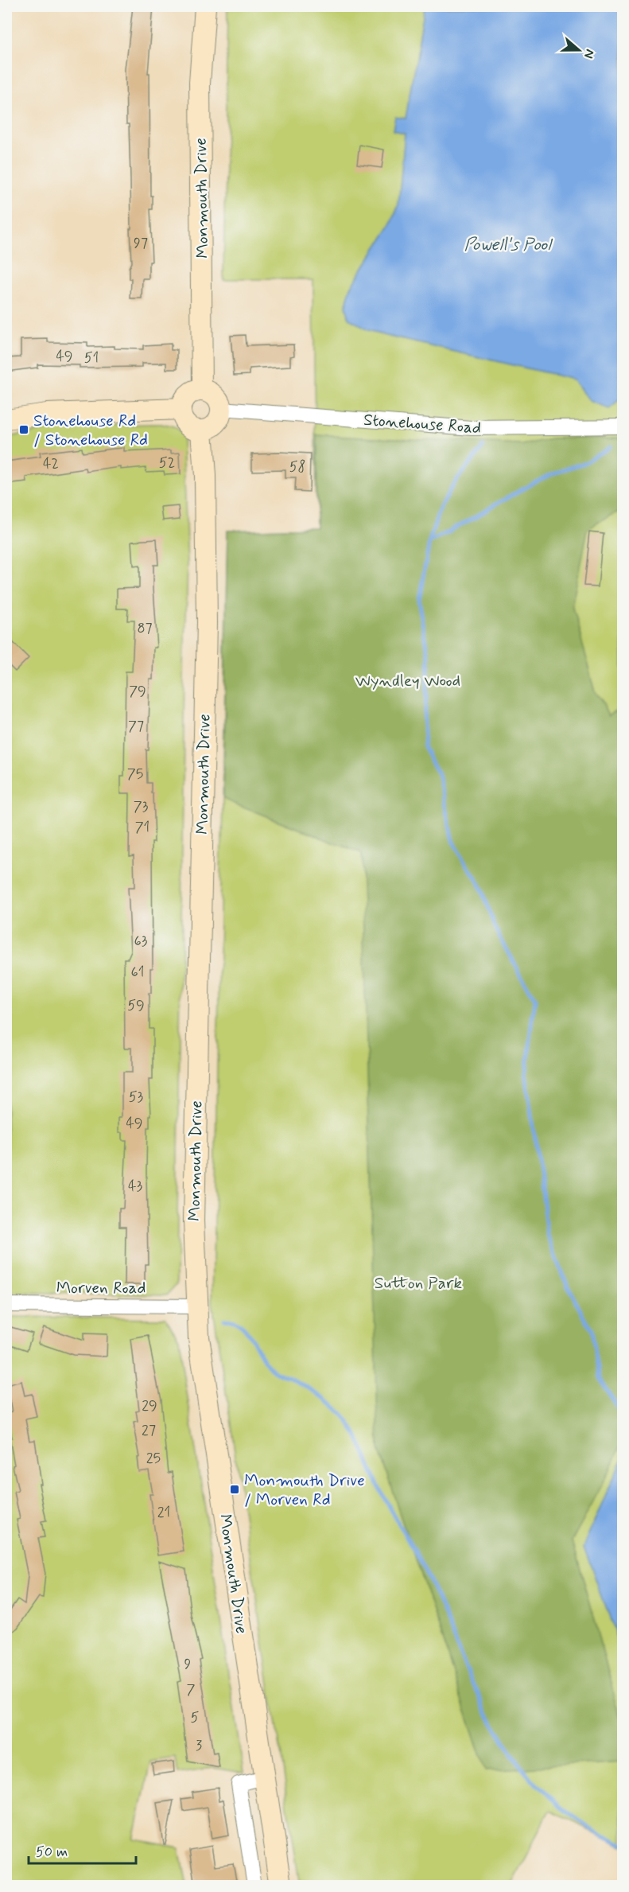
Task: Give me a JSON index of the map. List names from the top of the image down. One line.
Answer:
{"streets":{"street":["Monmouth Drive","Stonehouse Road","Morven Road"]},"crossings":[["Monmouth Drive","Stonehouse Road"],["Monmouth Drive","Morven Road"]],"water":["Powell's Pool"],"parks":["Wyndley Wood","Sutton Park"],"places":{"transit":["Stonehouse Rd / Stonehouse Rd","Monmouth Drive / Morven Rd"]},"house_numbers":["97","49","51","52","42","58","87","79","77","75","73","71","63","61","59","53","49","43","29","27","25","21","9","7","5","3"],"scale_bar":"50 m","north":"right"}
